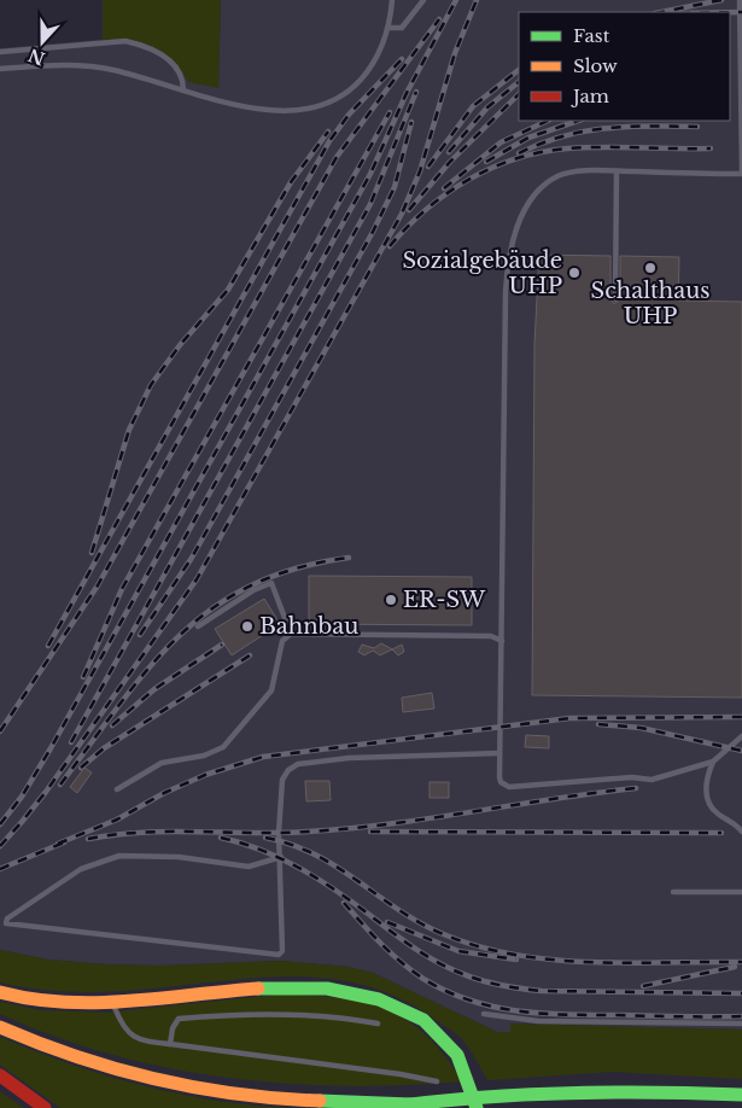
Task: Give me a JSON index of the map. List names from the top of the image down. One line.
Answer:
{"places":["Schalthaus UHP","Sozialgebäude UHP","ER-SW","Bahnbau"],"legend":["Fast","Slow","Jam"],"north":"bottom"}
